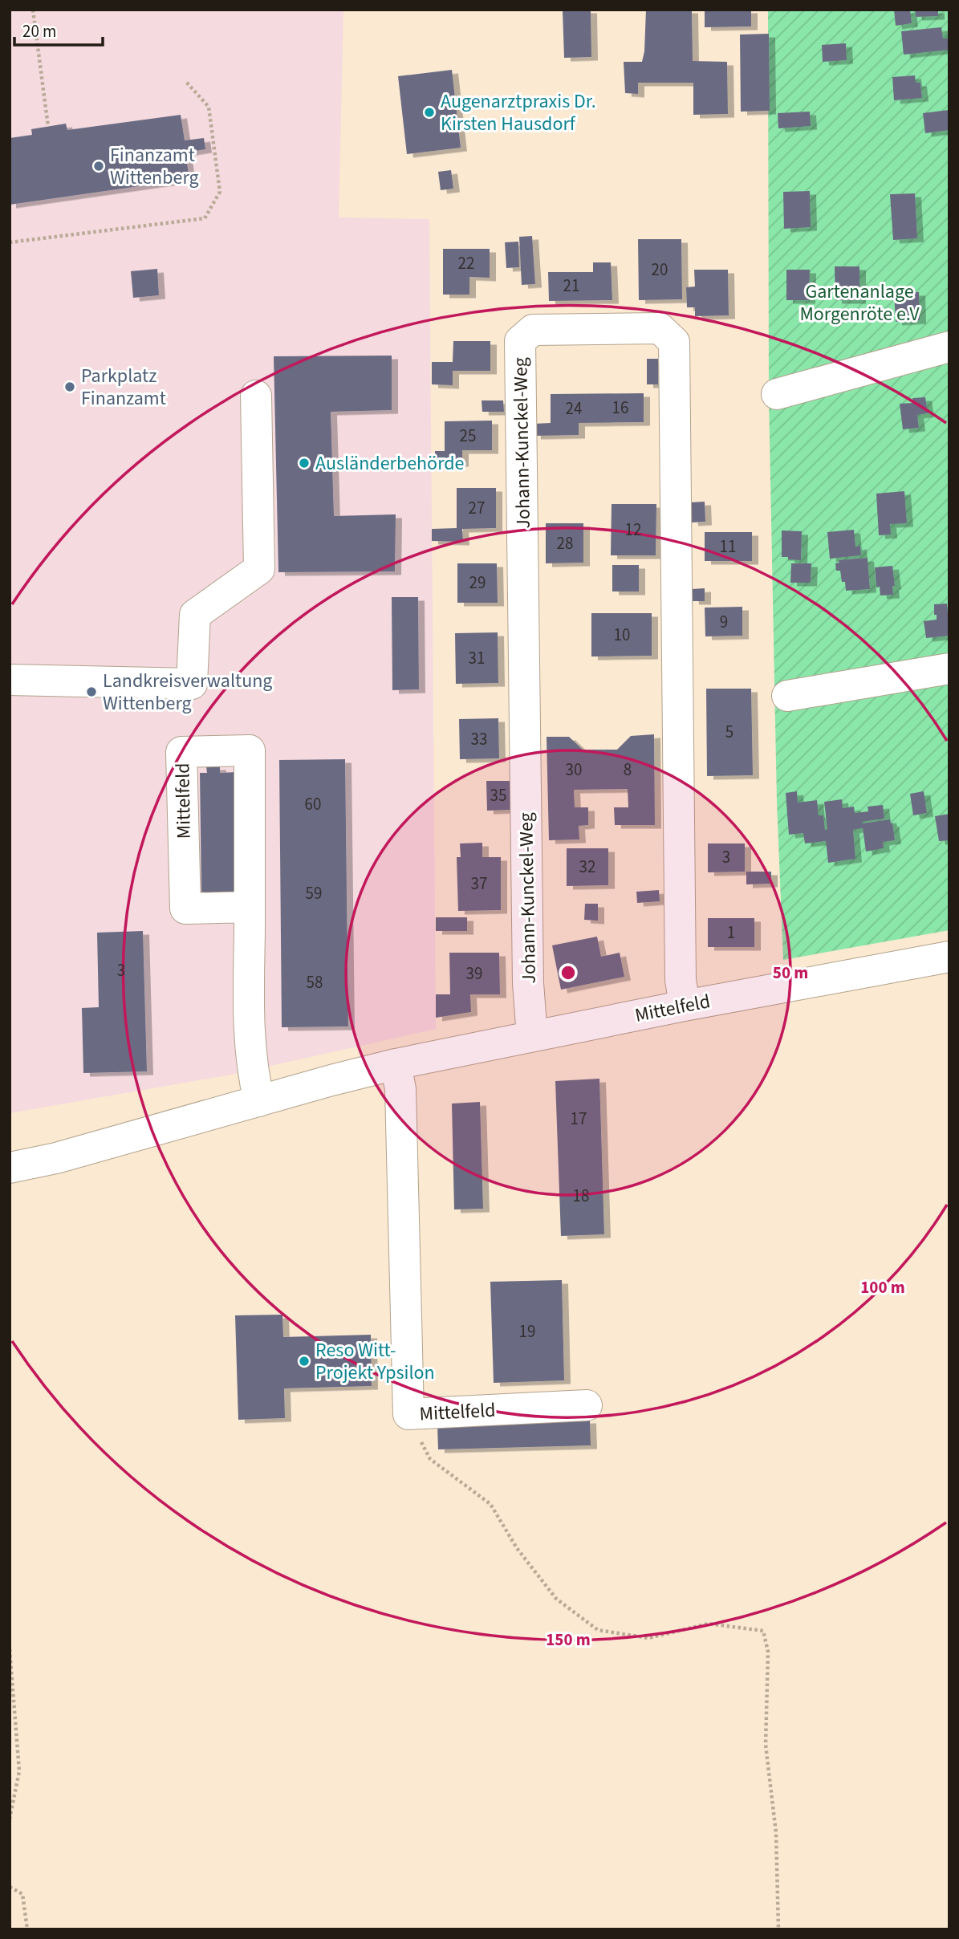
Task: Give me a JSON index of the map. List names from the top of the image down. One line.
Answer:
{"streets":{"street":["Johann-Kunckel-Weg","Mittelfeld"]},"crossings":[["Johann-Kunckel-Weg","Mittelfeld"]],"parks":["Gartenanlage Morgenröte e.V"],"places":["Augenarztpraxis Dr. Kirsten Hausdorf","Finanzamt Wittenberg","Parkplatz Finanzamt","Ausländerbehörde","Landkreisverwaltung Wittenberg","Reso Witt- Projekt Ypsilon"],"house_numbers":["22","20","21","16","24","25","27","12","28","11","29","9","10","31","5","33","30","8","35","60","3","32","37","59","1","3","39","58","17","18","19"],"scale_bar":"20 m","rings":["50 m","100 m","150 m"]}
